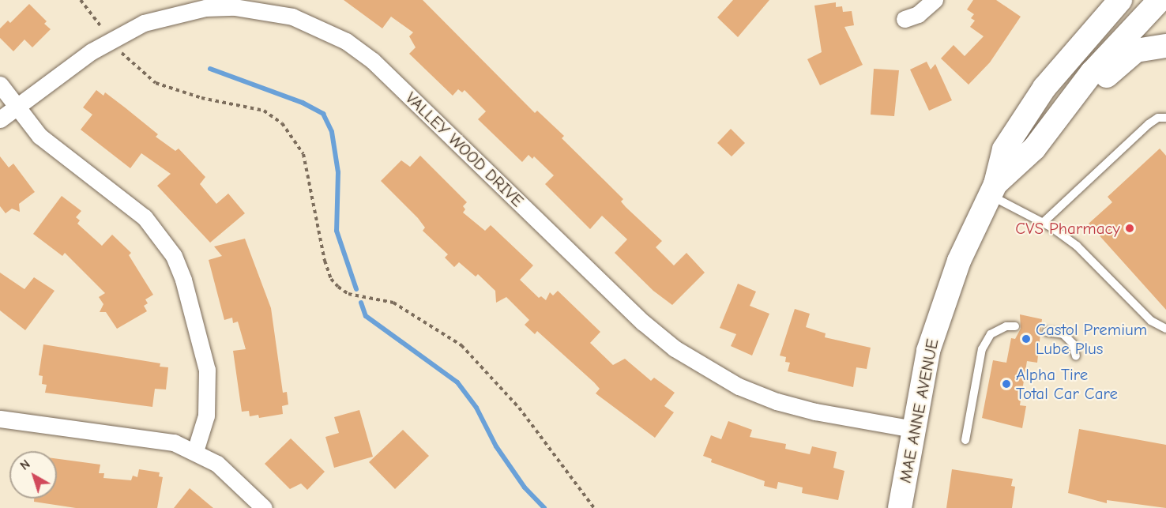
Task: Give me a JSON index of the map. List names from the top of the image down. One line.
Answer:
{"streets":{"main road":["MAE ANNE AVENUE"],"street":["VALLEY WOOD DRIVE"]},"crossings":[["VALLEY WOOD DRIVE","MAE ANNE AVENUE"]],"places":["CVS Pharmacy","Castol Premium Lube Plus","Alpha Tire Total Car Care"],"north":"top left"}
